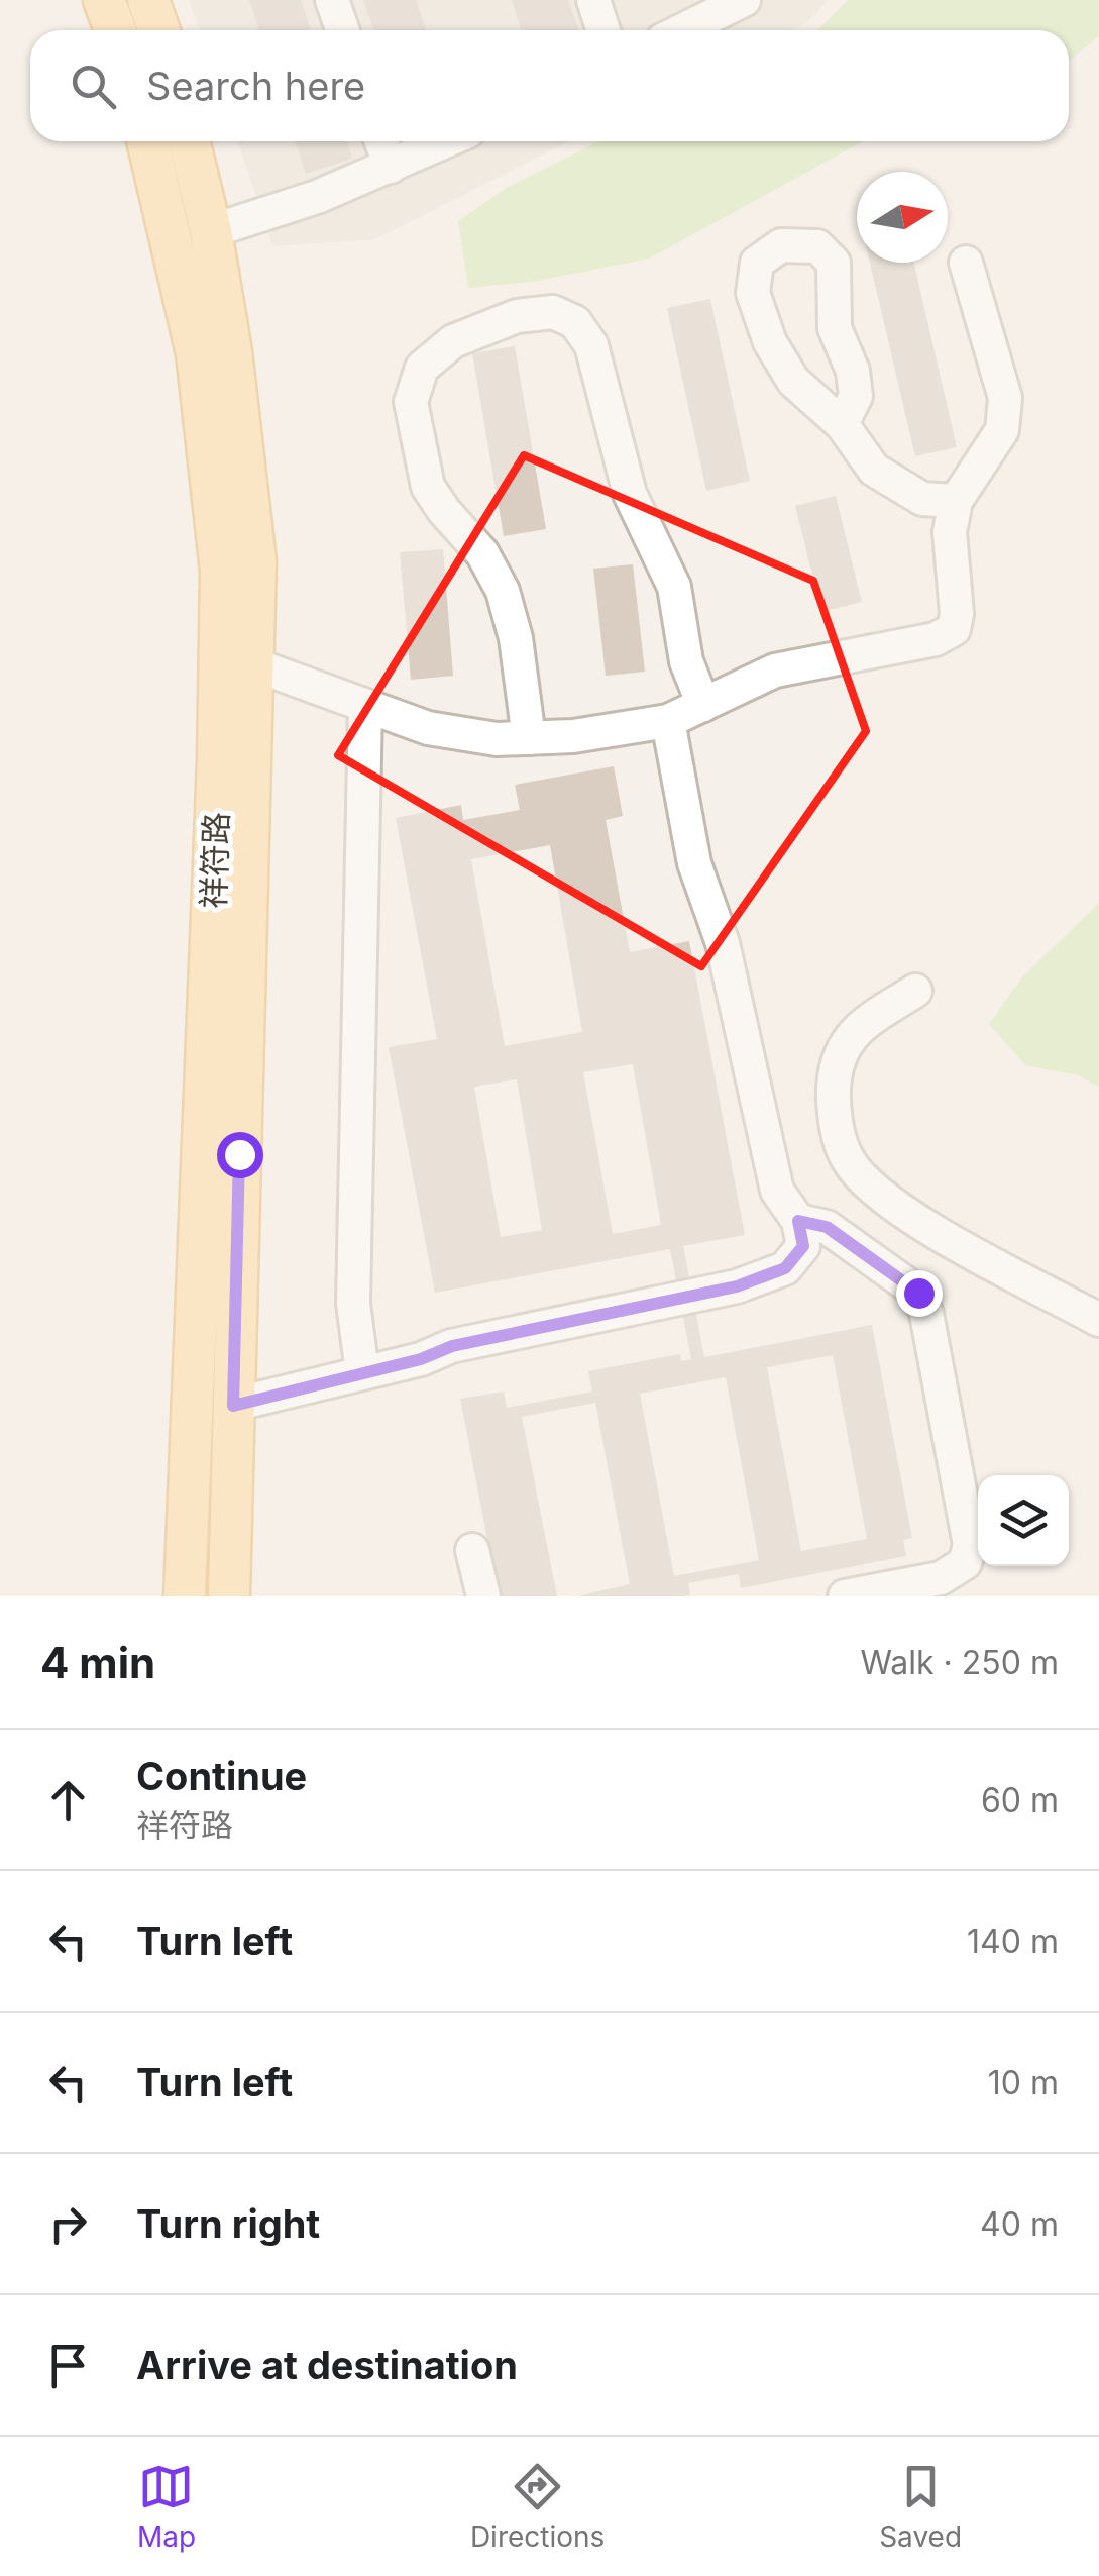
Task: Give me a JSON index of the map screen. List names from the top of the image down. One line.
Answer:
{"streets":{"main road":["祥符路"]},"north":"right","page":{"search":"Search here","heading":["4 min","Walk · 250 m"],"list":[["Continue","祥符路","60 m"],["Turn left","140 m"],["Turn left","10 m"],["Turn right","40 m"],"Arrive at destination"],"nav":["Map","Directions","Saved"]}}
